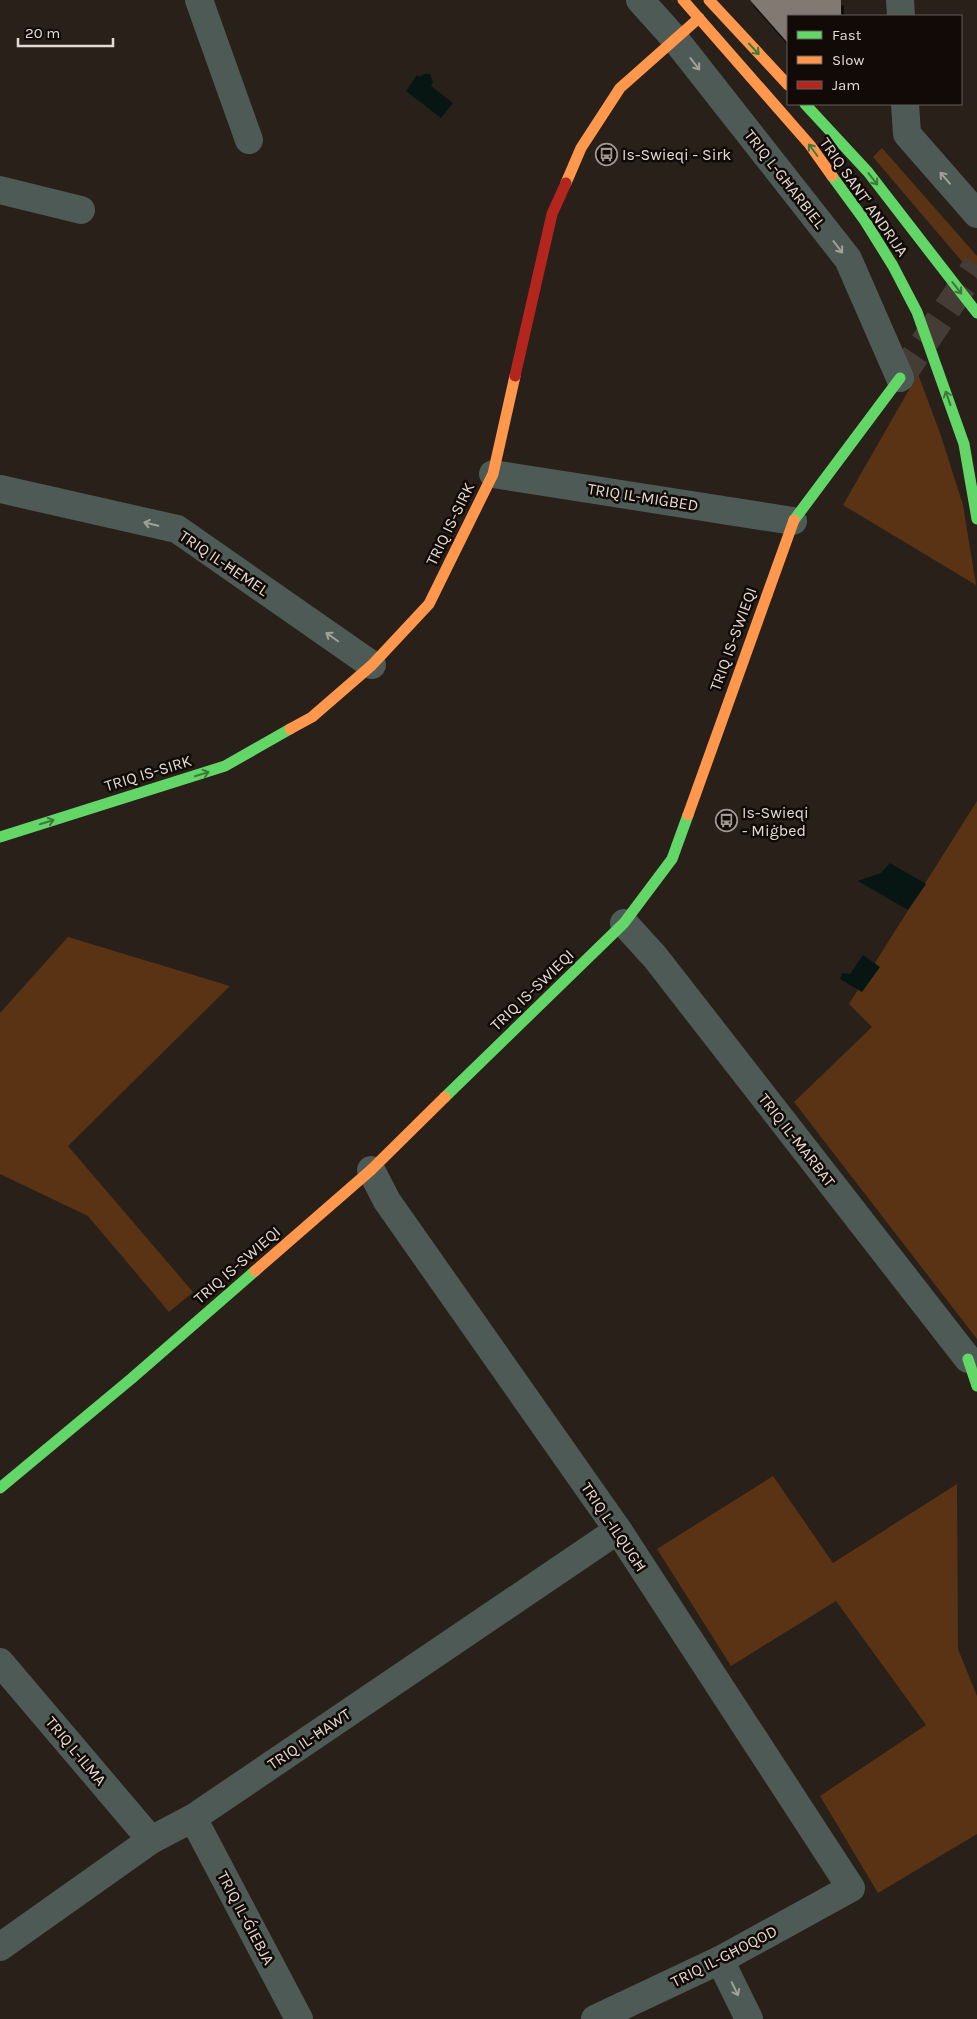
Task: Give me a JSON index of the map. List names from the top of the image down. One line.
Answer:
{"streets":{"main road":["TRIQ SANT' ANDRIJA","TRIQ IS-SIRK","TRIQ IS-SWIEQI"],"street":["TRIQ L-GĦARBIEL","TRIQ IL-MIĠBED","TRIQ IL-ĦEMEL","TRIQ IL-MARBAT","TRIQ L-ILQUGĦ","TRIQ IL-ĦAWT","TRIQ L-ILMA","TRIQ IL-ǴIEBJA","TRIQ IL-GĦOQOD"]},"crossings":[["TRIQ L-GĦARBIEL","TRIQ IS-SIRK"],["TRIQ L-GĦARBIEL","TRIQ IS-SWIEQI"],["TRIQ SANT' ANDRIJA","TRIQ IS-SIRK"],["TRIQ IL-MIĠBED","TRIQ IS-SIRK"],["TRIQ IL-MIĠBED","TRIQ IS-SWIEQI"],["TRIQ IS-SIRK","TRIQ IL-ĦEMEL"],["TRIQ IS-SWIEQI","TRIQ IL-MARBAT"],["TRIQ IS-SWIEQI","TRIQ L-ILQUGĦ"],["TRIQ L-ILQUGĦ","TRIQ IL-ĦAWT"],["TRIQ L-ILQUGĦ","TRIQ IL-GĦOQOD"],["TRIQ IL-ĦAWT","TRIQ L-ILMA"],["TRIQ IL-ĦAWT","TRIQ IL-ǴIEBJA"]],"one_way":["TRIQ IS-SIRK","TRIQ IL-ĦEMEL"],"places":{"bus stop":["Is-Swieqi - Sirk","Is-Swieqi - Miġbed"]},"legend":["Fast","Slow","Jam"],"scale_bar":"20 m"}
